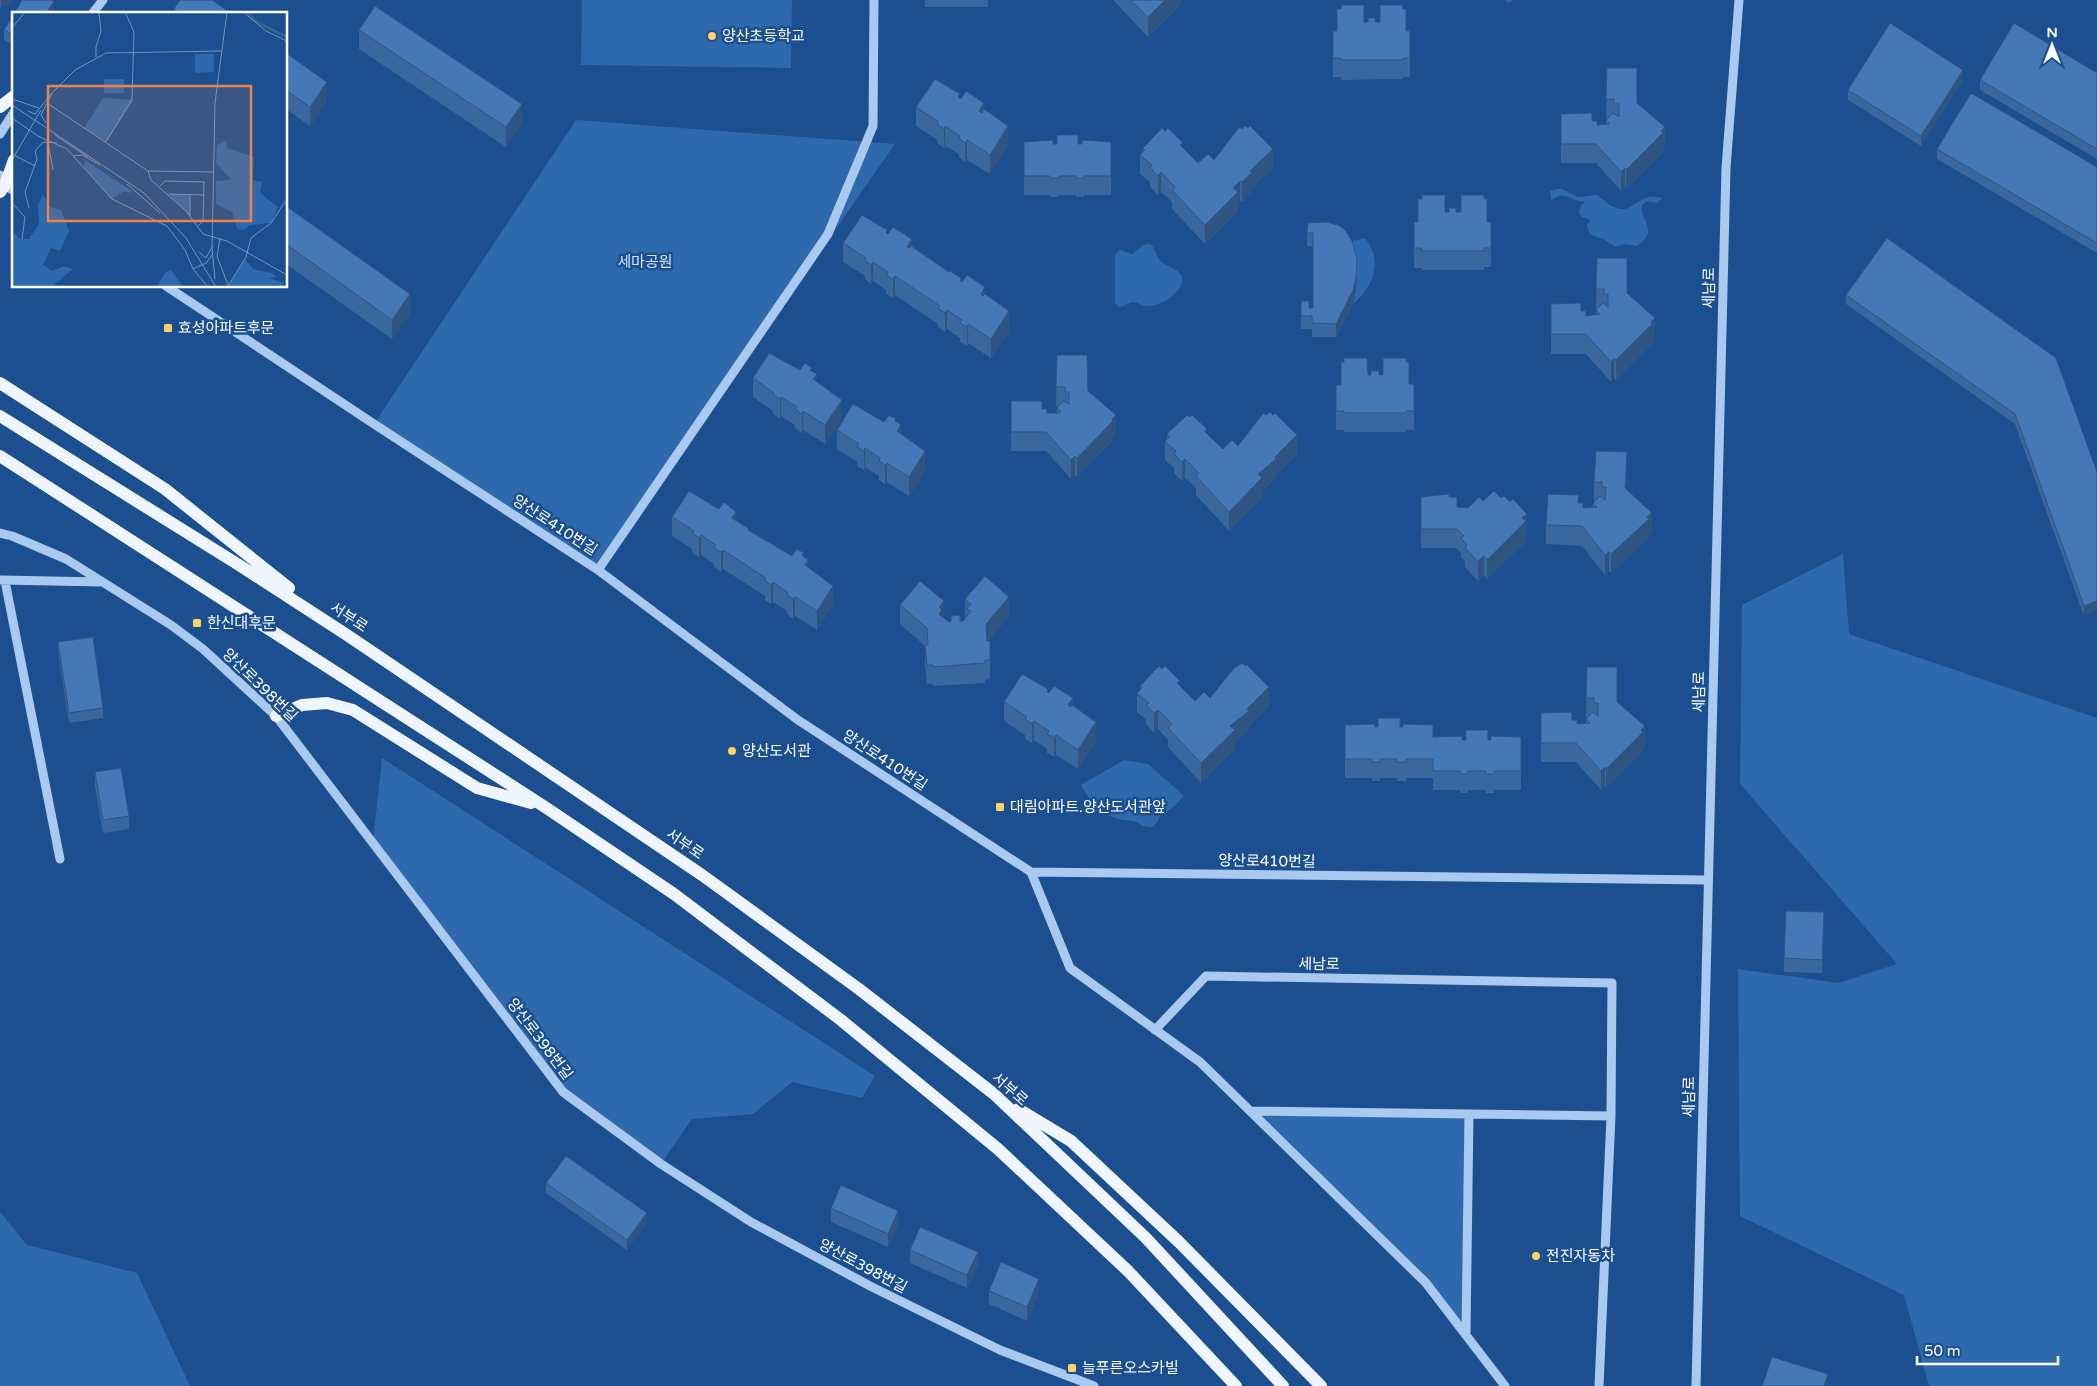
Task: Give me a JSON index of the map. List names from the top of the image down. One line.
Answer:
{"streets":{"main road":["서부로"],"street":["세남로","양산로410번길","양산로398번길"]},"crossings":[["세남로","양산로410번길"]],"parks":["세마공원"],"places":{"other":["양산초등학교","양산도서관","전진자동차"],"transit":["효성아파트후문","한신대후문","대림아파트.양산도서관앞","늘푸른오스카빌"]},"scale_bar":"50 m","north":"top"}
